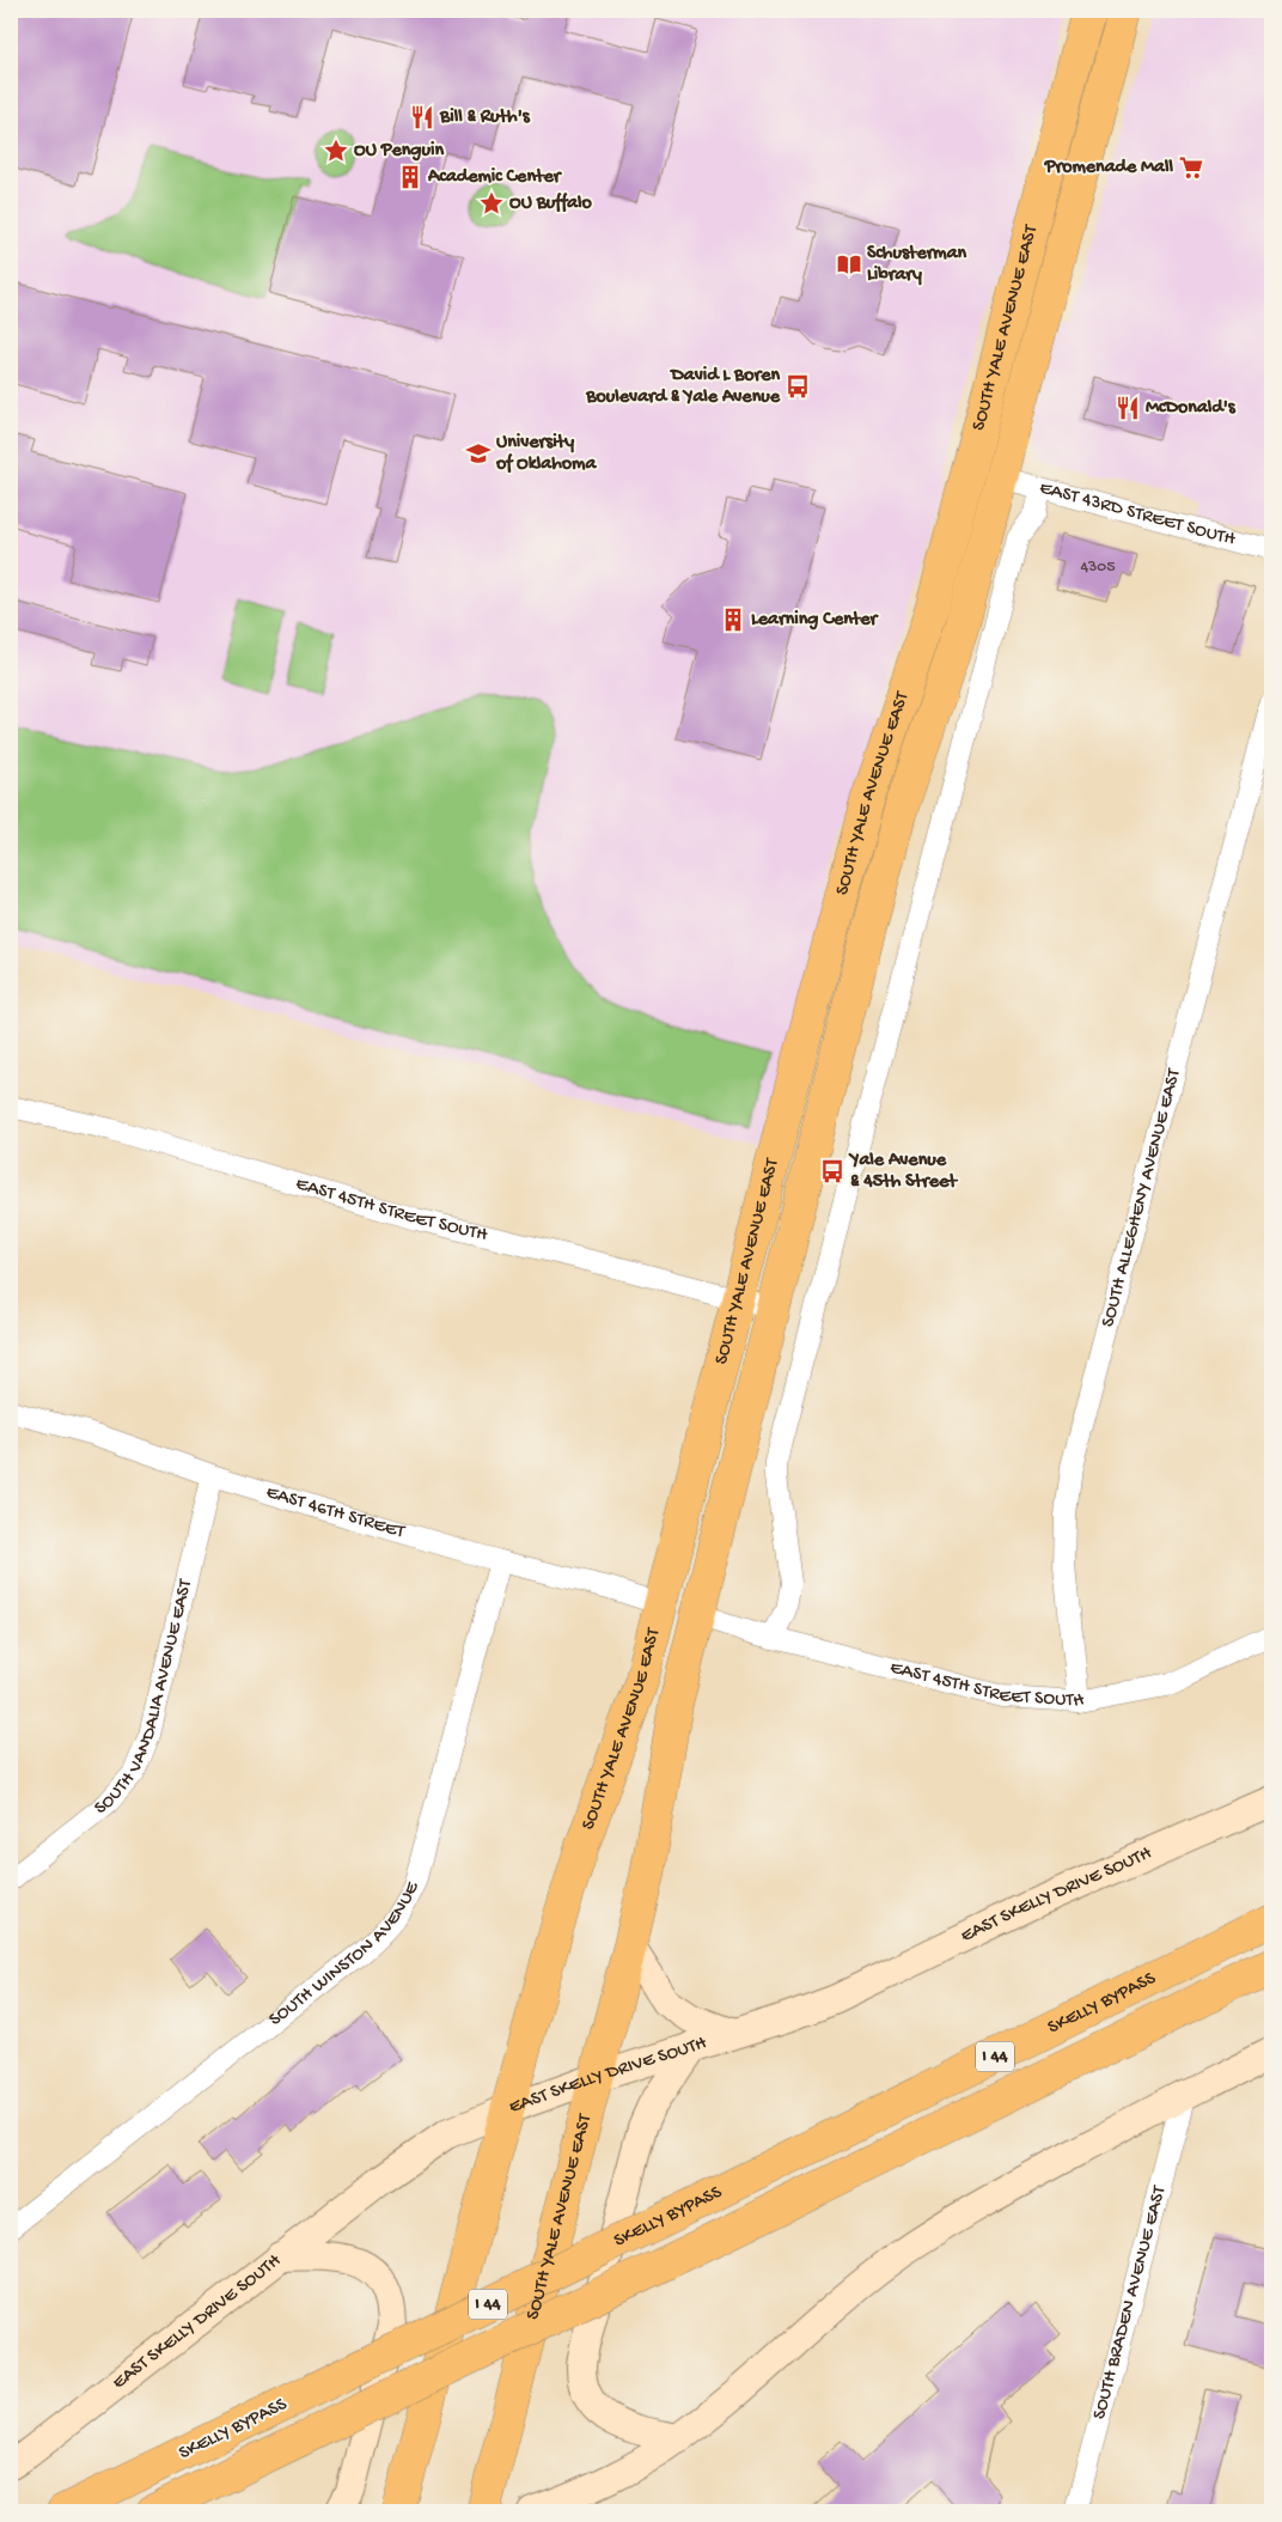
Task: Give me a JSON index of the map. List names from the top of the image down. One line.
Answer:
{"streets":{"main road":["SOUTH YALE AVENUE EAST","EAST SKELLY DRIVE SOUTH","SKELLY BYPASS","I 44"],"street":["EAST 43RD STREET SOUTH","SOUTH ALLEGHENY AVENUE EAST","EAST 45TH STREET SOUTH","EAST 46TH STREET","SOUTH VANDALIA AVENUE EAST","SOUTH WINSTON AVENUE","SOUTH BRADEN AVENUE EAST"]},"crossings":[["SOUTH YALE AVENUE EAST","EAST 43RD STREET SOUTH"],["SOUTH YALE AVENUE EAST","EAST 45TH STREET SOUTH"],["SOUTH YALE AVENUE EAST","EAST 46TH STREET"],["SOUTH YALE AVENUE EAST","EAST SKELLY DRIVE SOUTH"],["SOUTH ALLEGHENY AVENUE EAST","EAST 45TH STREET SOUTH"],["EAST 46TH STREET","SOUTH VANDALIA AVENUE EAST"],["EAST 46TH STREET","SOUTH WINSTON AVENUE"]],"places":{"restaurant":["Bill & Ruth's","McDonald's"],"place":["OU Penguin","OU Buffalo"],"supermarket":["Promenade Mall"],"building":["Academic Center","Learning Center"],"library":["Schusterman Library"],"bus stop":["David L Boren Boulevard & Yale Avenue","Yale Avenue & 45th Street"],"school or university":["University of Oklahoma"]},"house_numbers":["4305"]}
